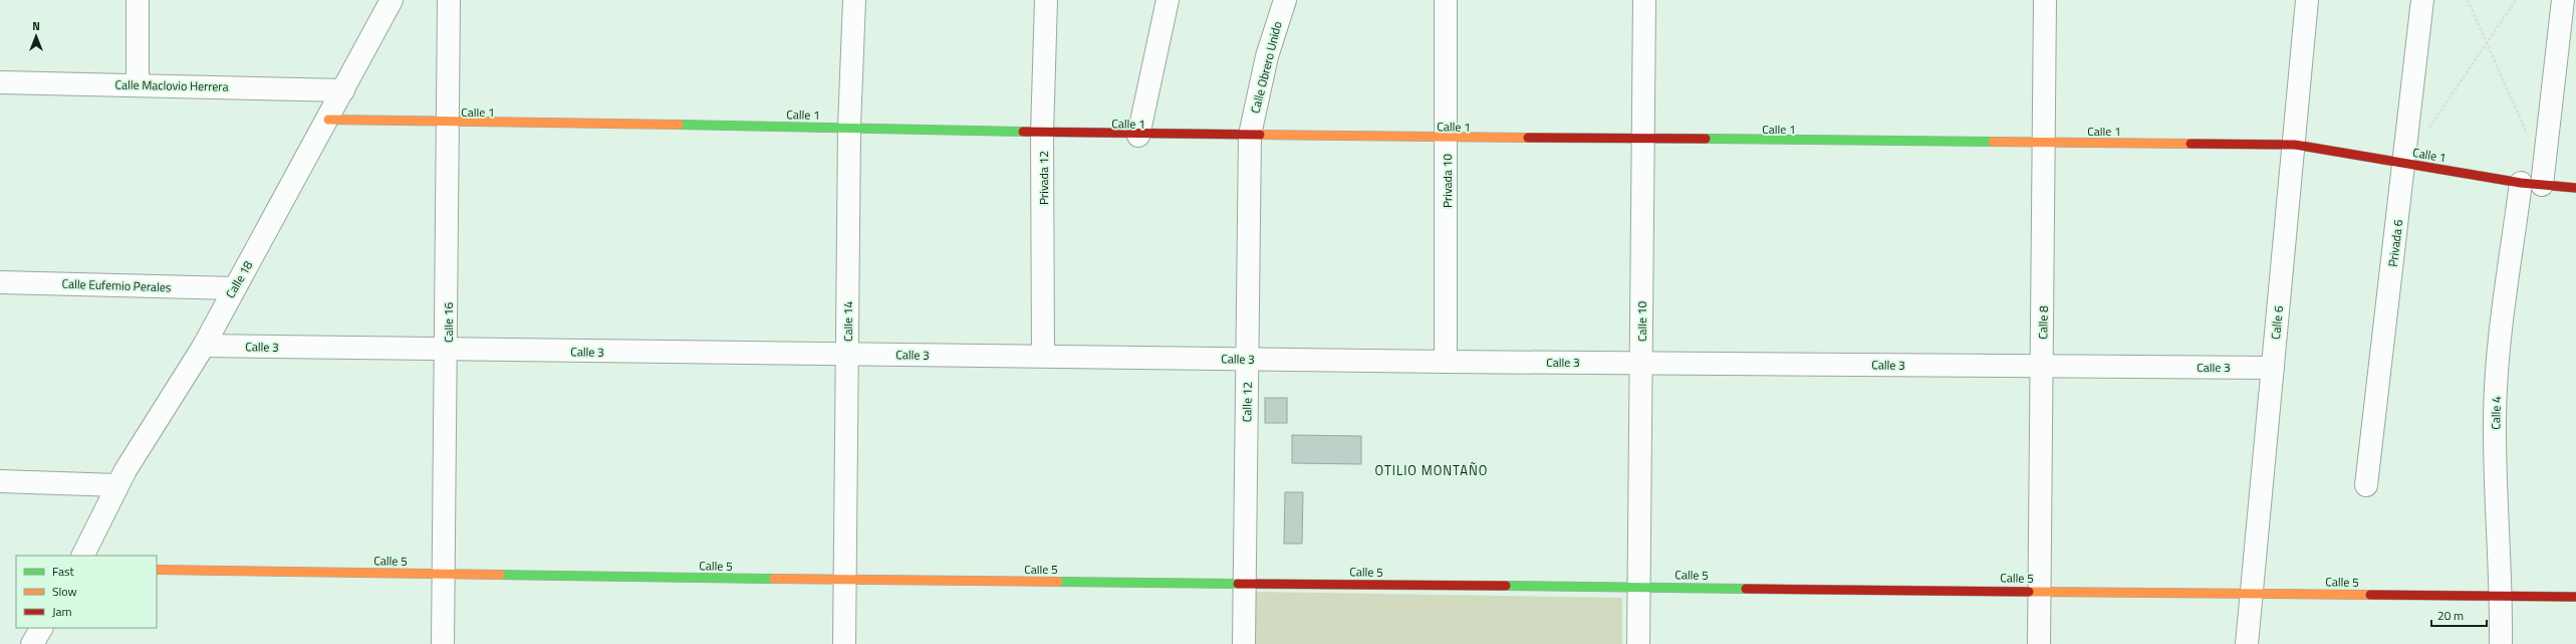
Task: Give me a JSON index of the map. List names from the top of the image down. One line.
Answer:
{"streets":{"street":["Calle Obrero Unido","Calle Maclovio Herrera","Calle 1","Privada 12","Privada 10","Privada 6","Calle 18","Calle Eufemio Perales","Calle 14","Calle 10","Calle 16","Calle 8","Calle 6","Calle 3","Calle 12","Calle 4","Calle 5"]},"crossings":[["Calle Obrero Unido","Calle 1"],["Calle Obrero Unido","Calle 12"],["Calle Maclovio Herrera","Calle 18"],["Calle 1","Privada 12"],["Calle 1","Privada 10"],["Calle 1","Privada 6"],["Calle 1","Calle 18"],["Calle 1","Calle 14"],["Calle 1","Calle 10"],["Calle 1","Calle 16"],["Calle 1","Calle 8"],["Calle 1","Calle 6"],["Calle 1","Calle 12"],["Calle 1","Calle 4"],["Privada 12","Calle 3"],["Privada 10","Calle 3"],["Calle 18","Calle Eufemio Perales"],["Calle 18","Calle 3"],["Calle 14","Calle 3"],["Calle 14","Calle 5"],["Calle 10","Calle 3"],["Calle 10","Calle 5"],["Calle 16","Calle 3"],["Calle 16","Calle 5"],["Calle 8","Calle 3"],["Calle 8","Calle 5"],["Calle 6","Calle 3"],["Calle 6","Calle 5"],["Calle 3","Calle 12"],["Calle 12","Calle 5"],["Calle 4","Calle 5"]],"districts":["OTILIO MONTAÑO"],"legend":["Fast","Slow","Jam"],"scale_bar":"20 m","north":"top"}
